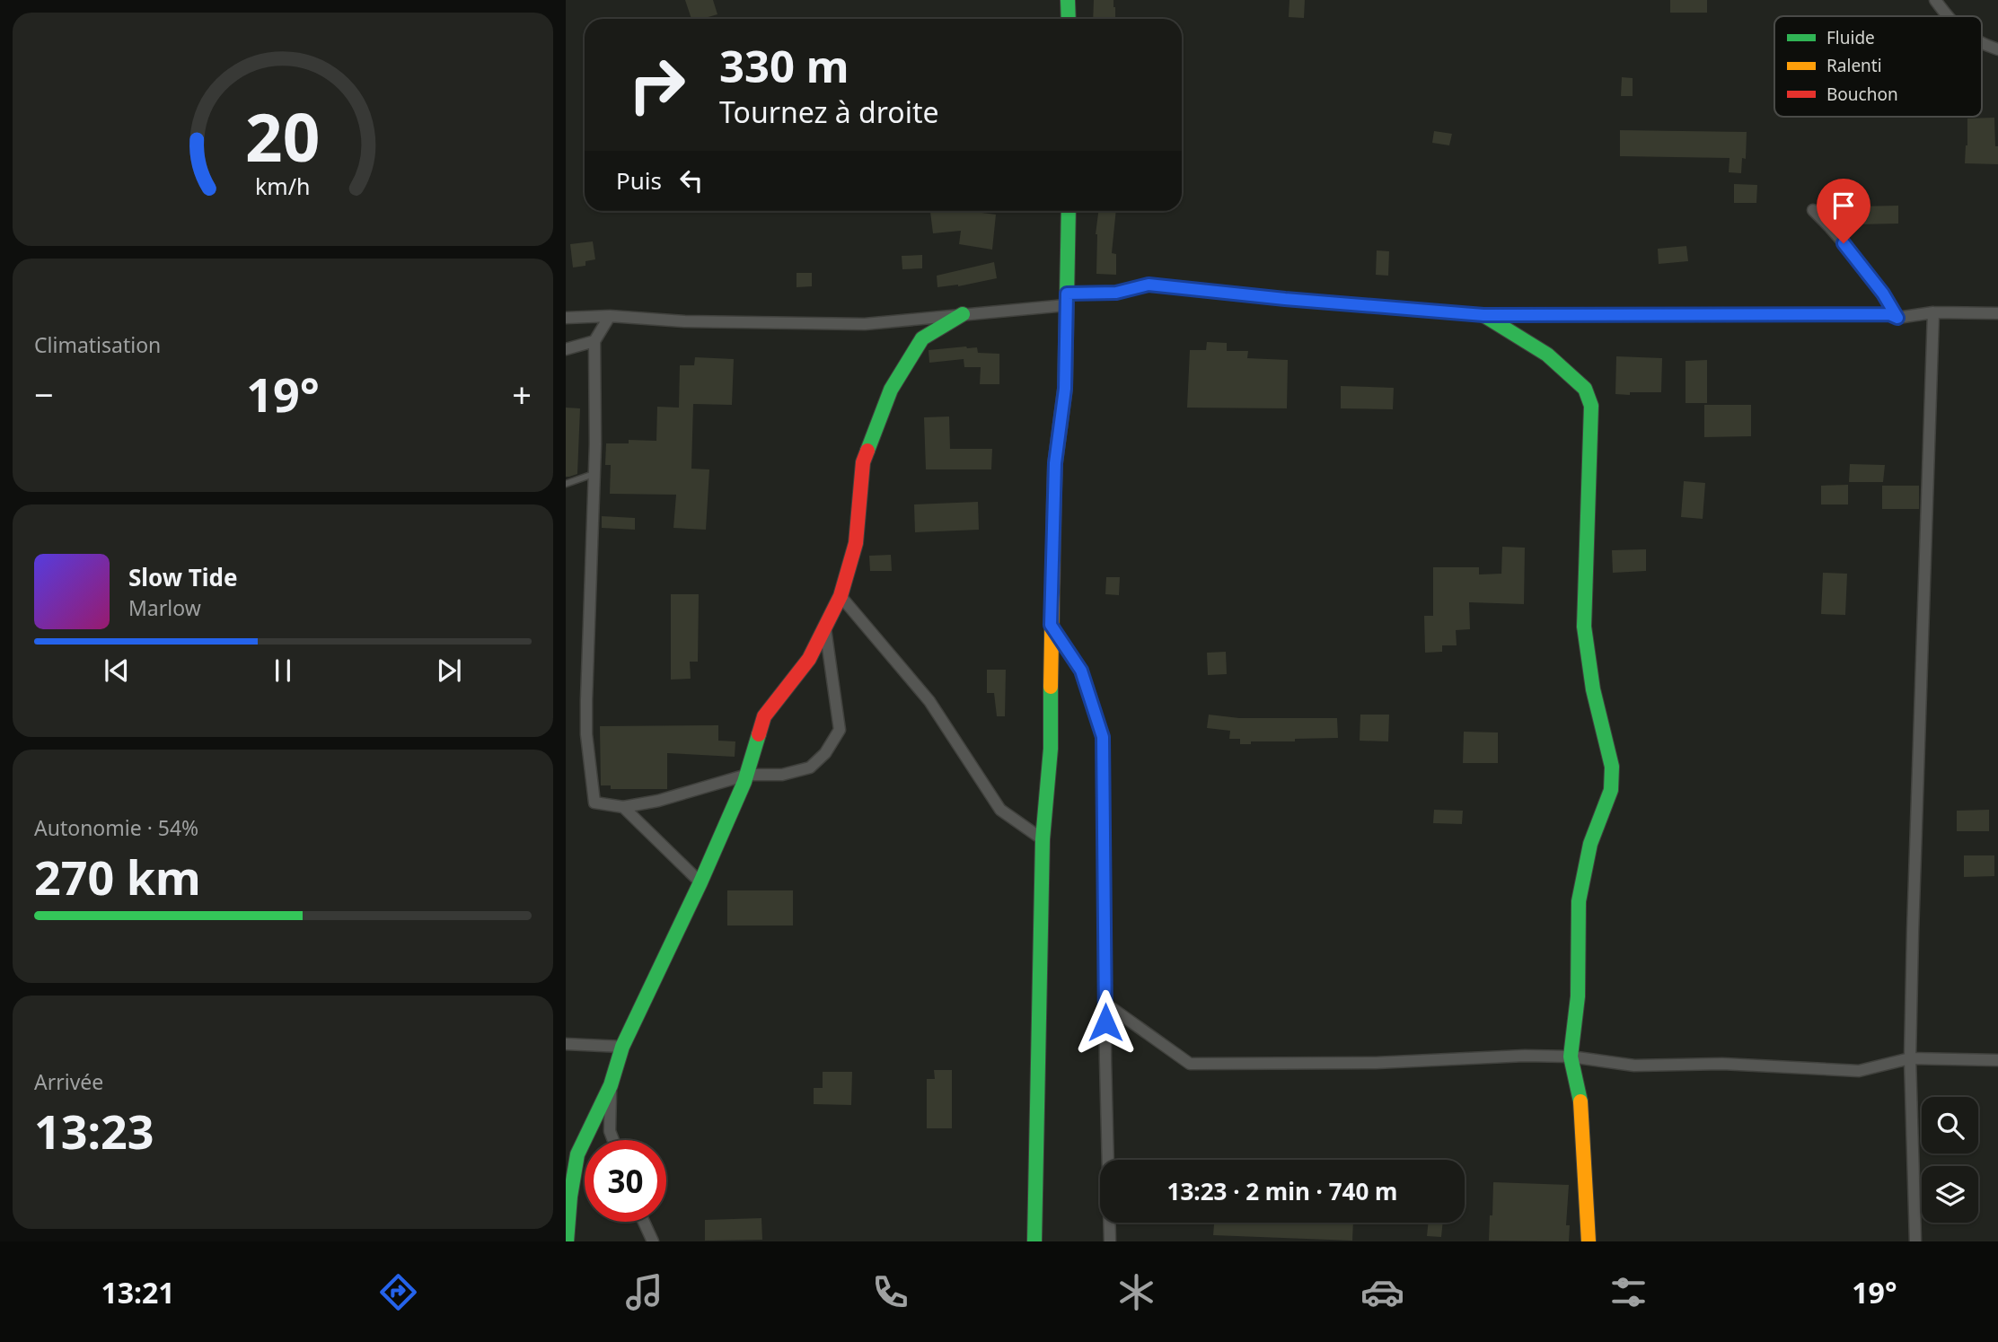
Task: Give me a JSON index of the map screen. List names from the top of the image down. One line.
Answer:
{"legend":["Fluide","Ralenti","Bouchon"],"page":{"turn":["330 m","Tournez à droite"],"then":"Puis","tile":["Climatisation",["Autonomie · 54%","270 km"],["Arrivée","13:23"]],"heat":["−","19°","+"],"song":["Slow Tide","Marlow"],"limit":"30","trip":"13:23 · 2 min · 740 m","tabs":["13:21","19°"],"gauge":["20","km/h"]}}
